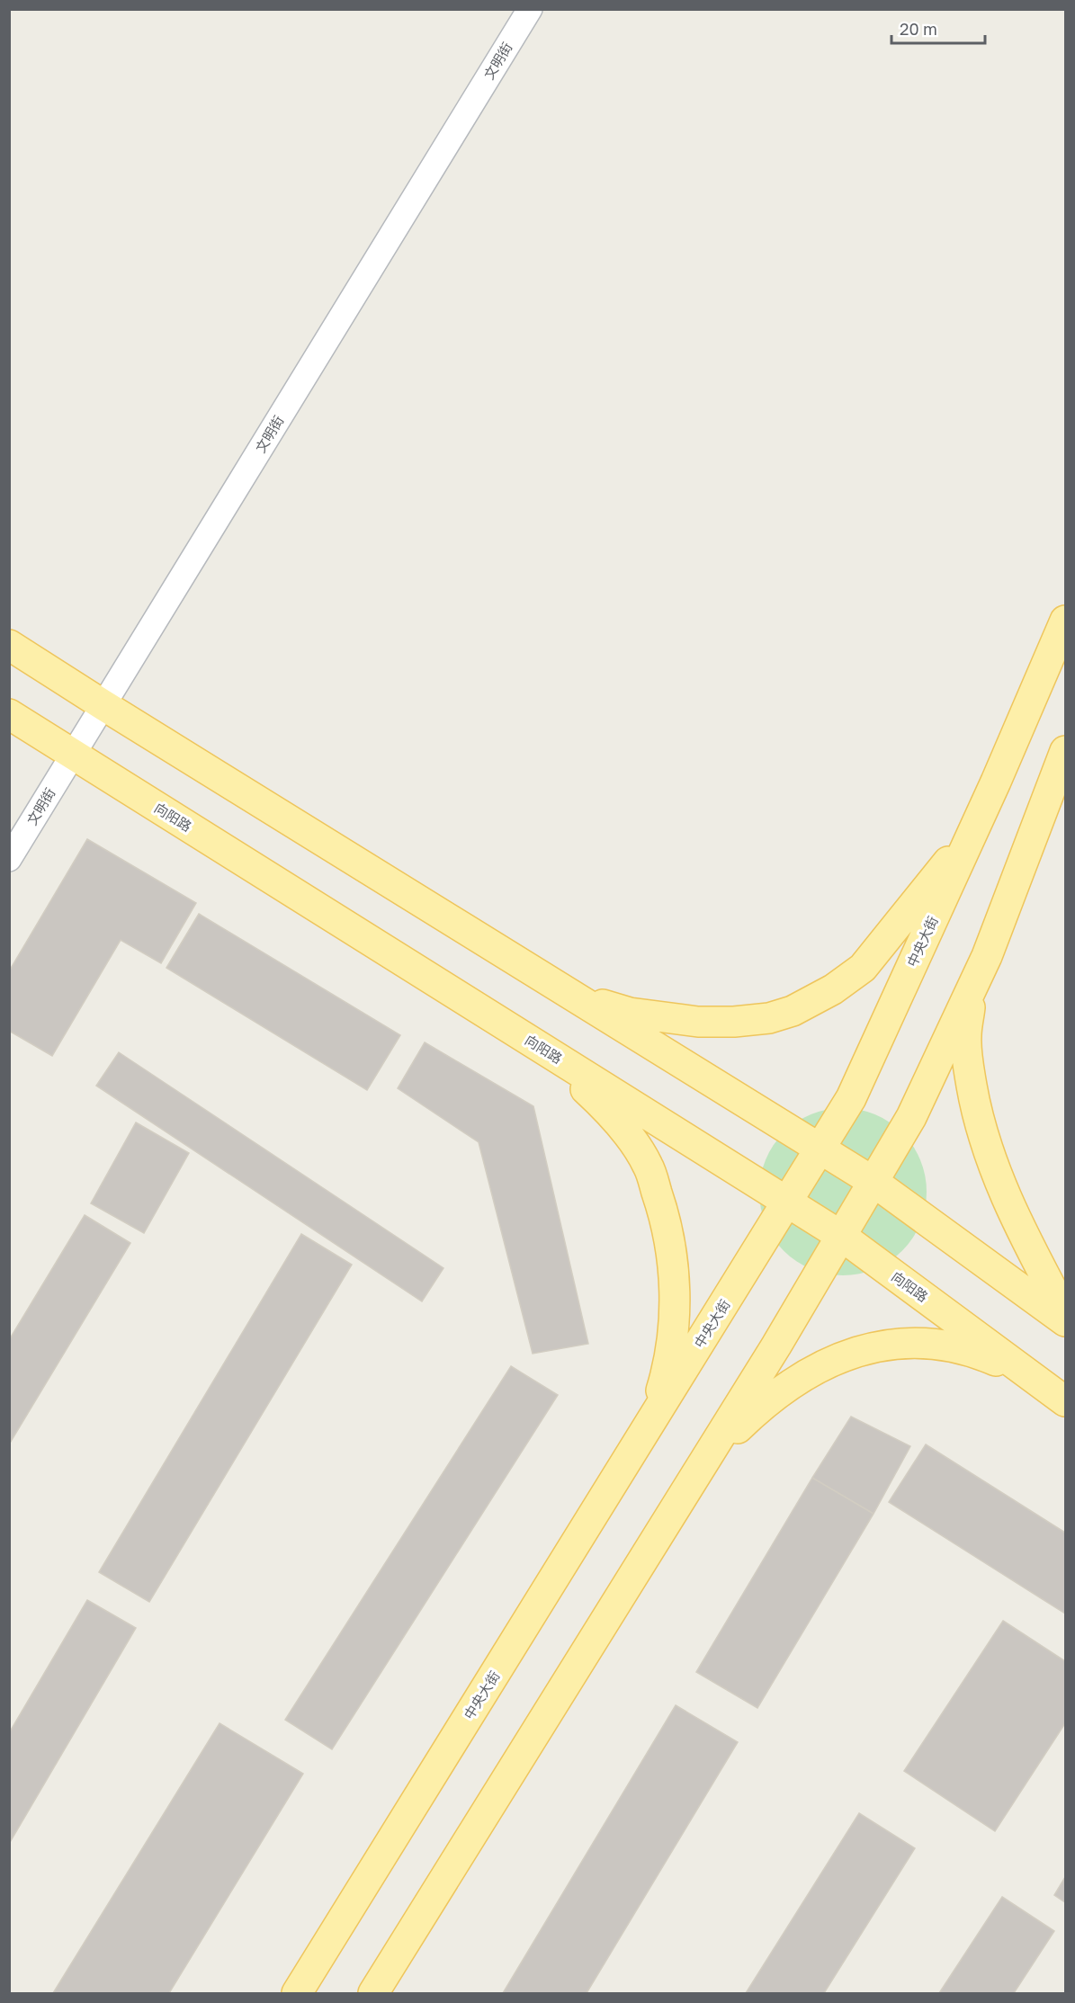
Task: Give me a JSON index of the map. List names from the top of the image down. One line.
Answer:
{"streets":{"main road":["向阳路","中央大街"],"street":["文明街"]},"crossings":[["文明街","向阳路"],["向阳路","中央大街"]],"scale_bar":"20 m"}
